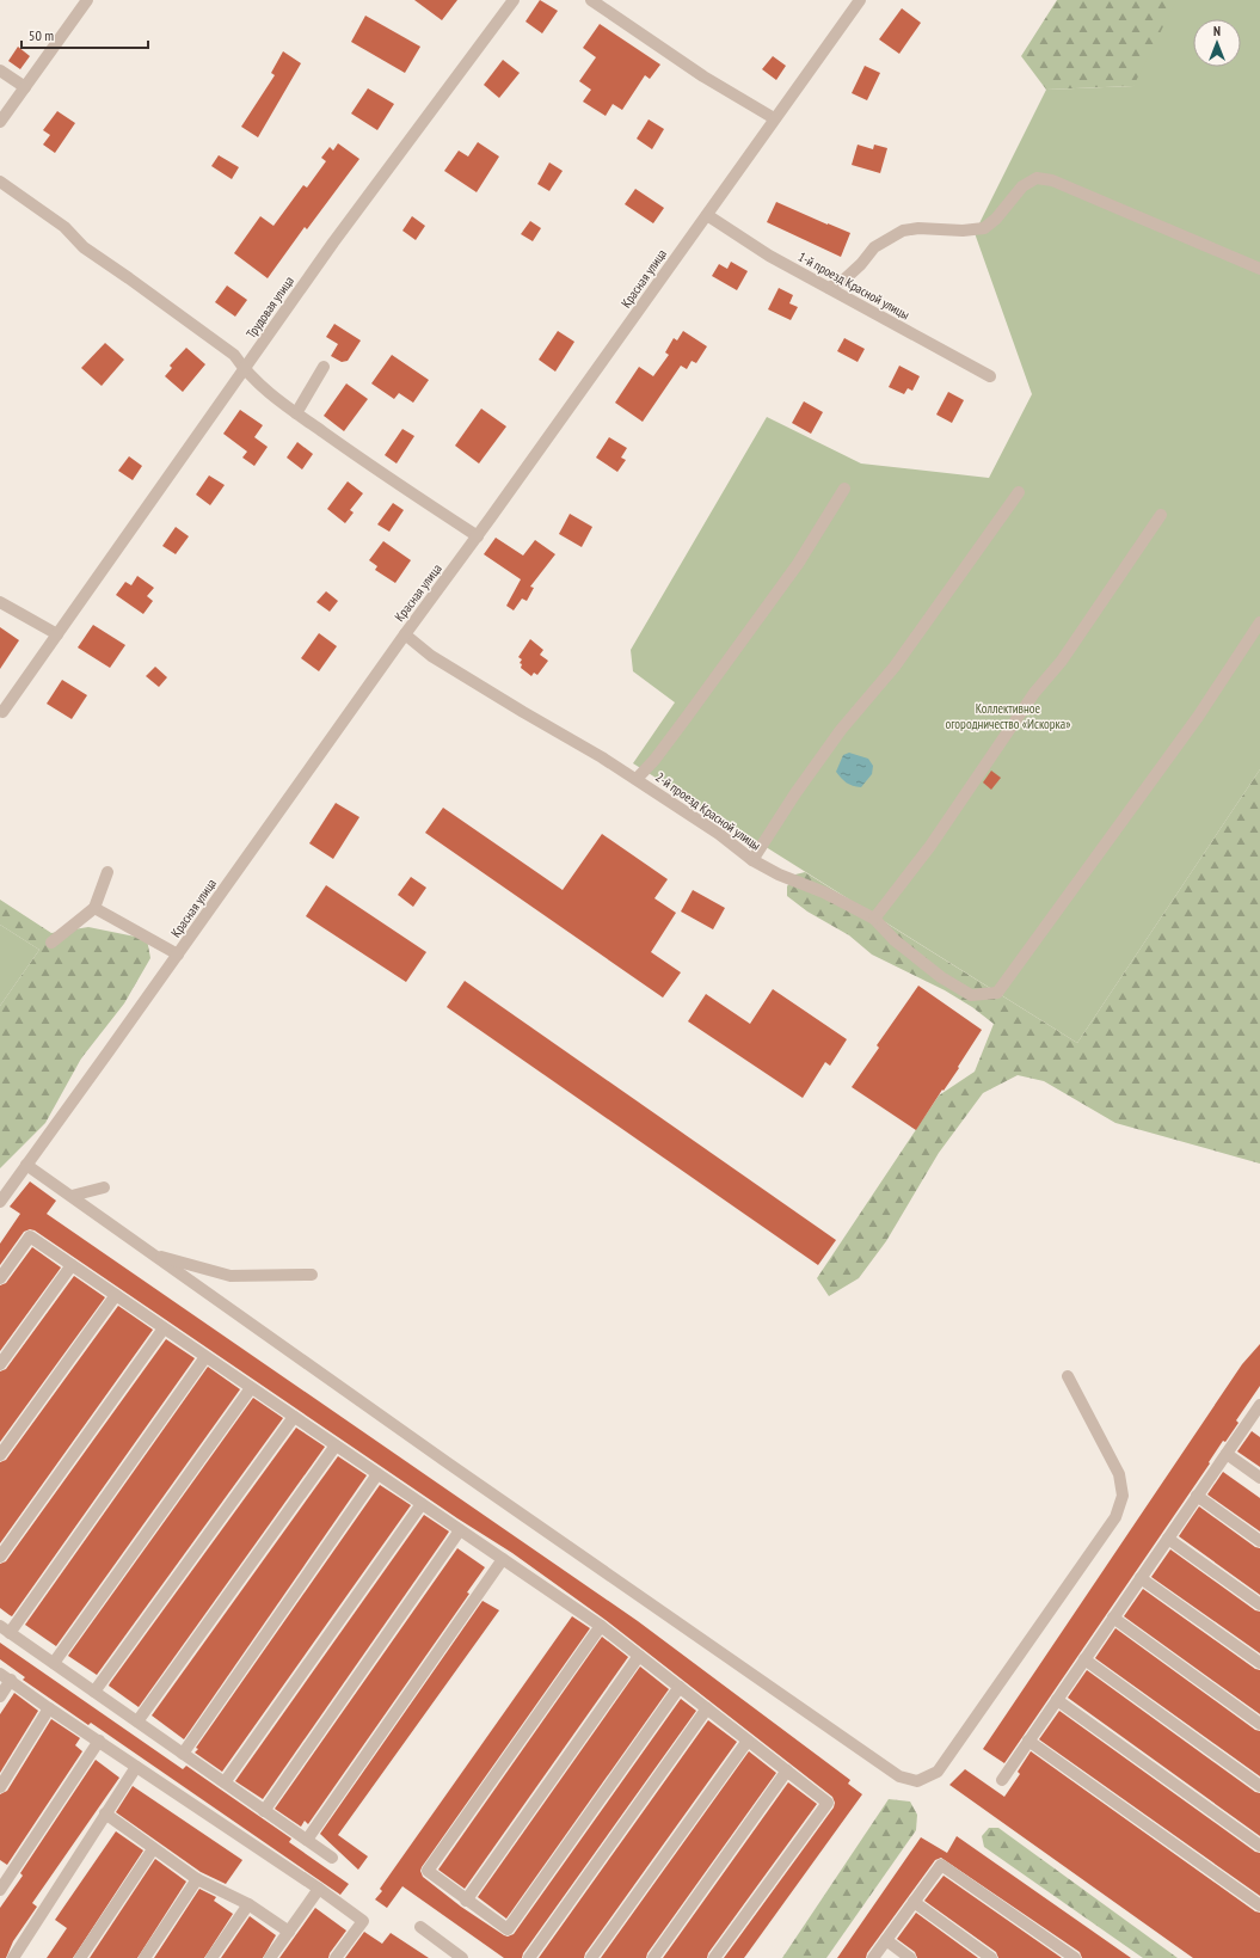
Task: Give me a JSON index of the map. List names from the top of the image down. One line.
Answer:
{"streets":{"street":["Красная улица","1-й проезд Красной улицы","Трудовая улица","2-й проезд Красной улицы"]},"crossings":[["Красная улица","1-й проезд Красной улицы"],["Красная улица","2-й проезд Красной улицы"]],"parks":["Коллективное огородничество «Искорка»"],"scale_bar":"50 m","north":"top"}
